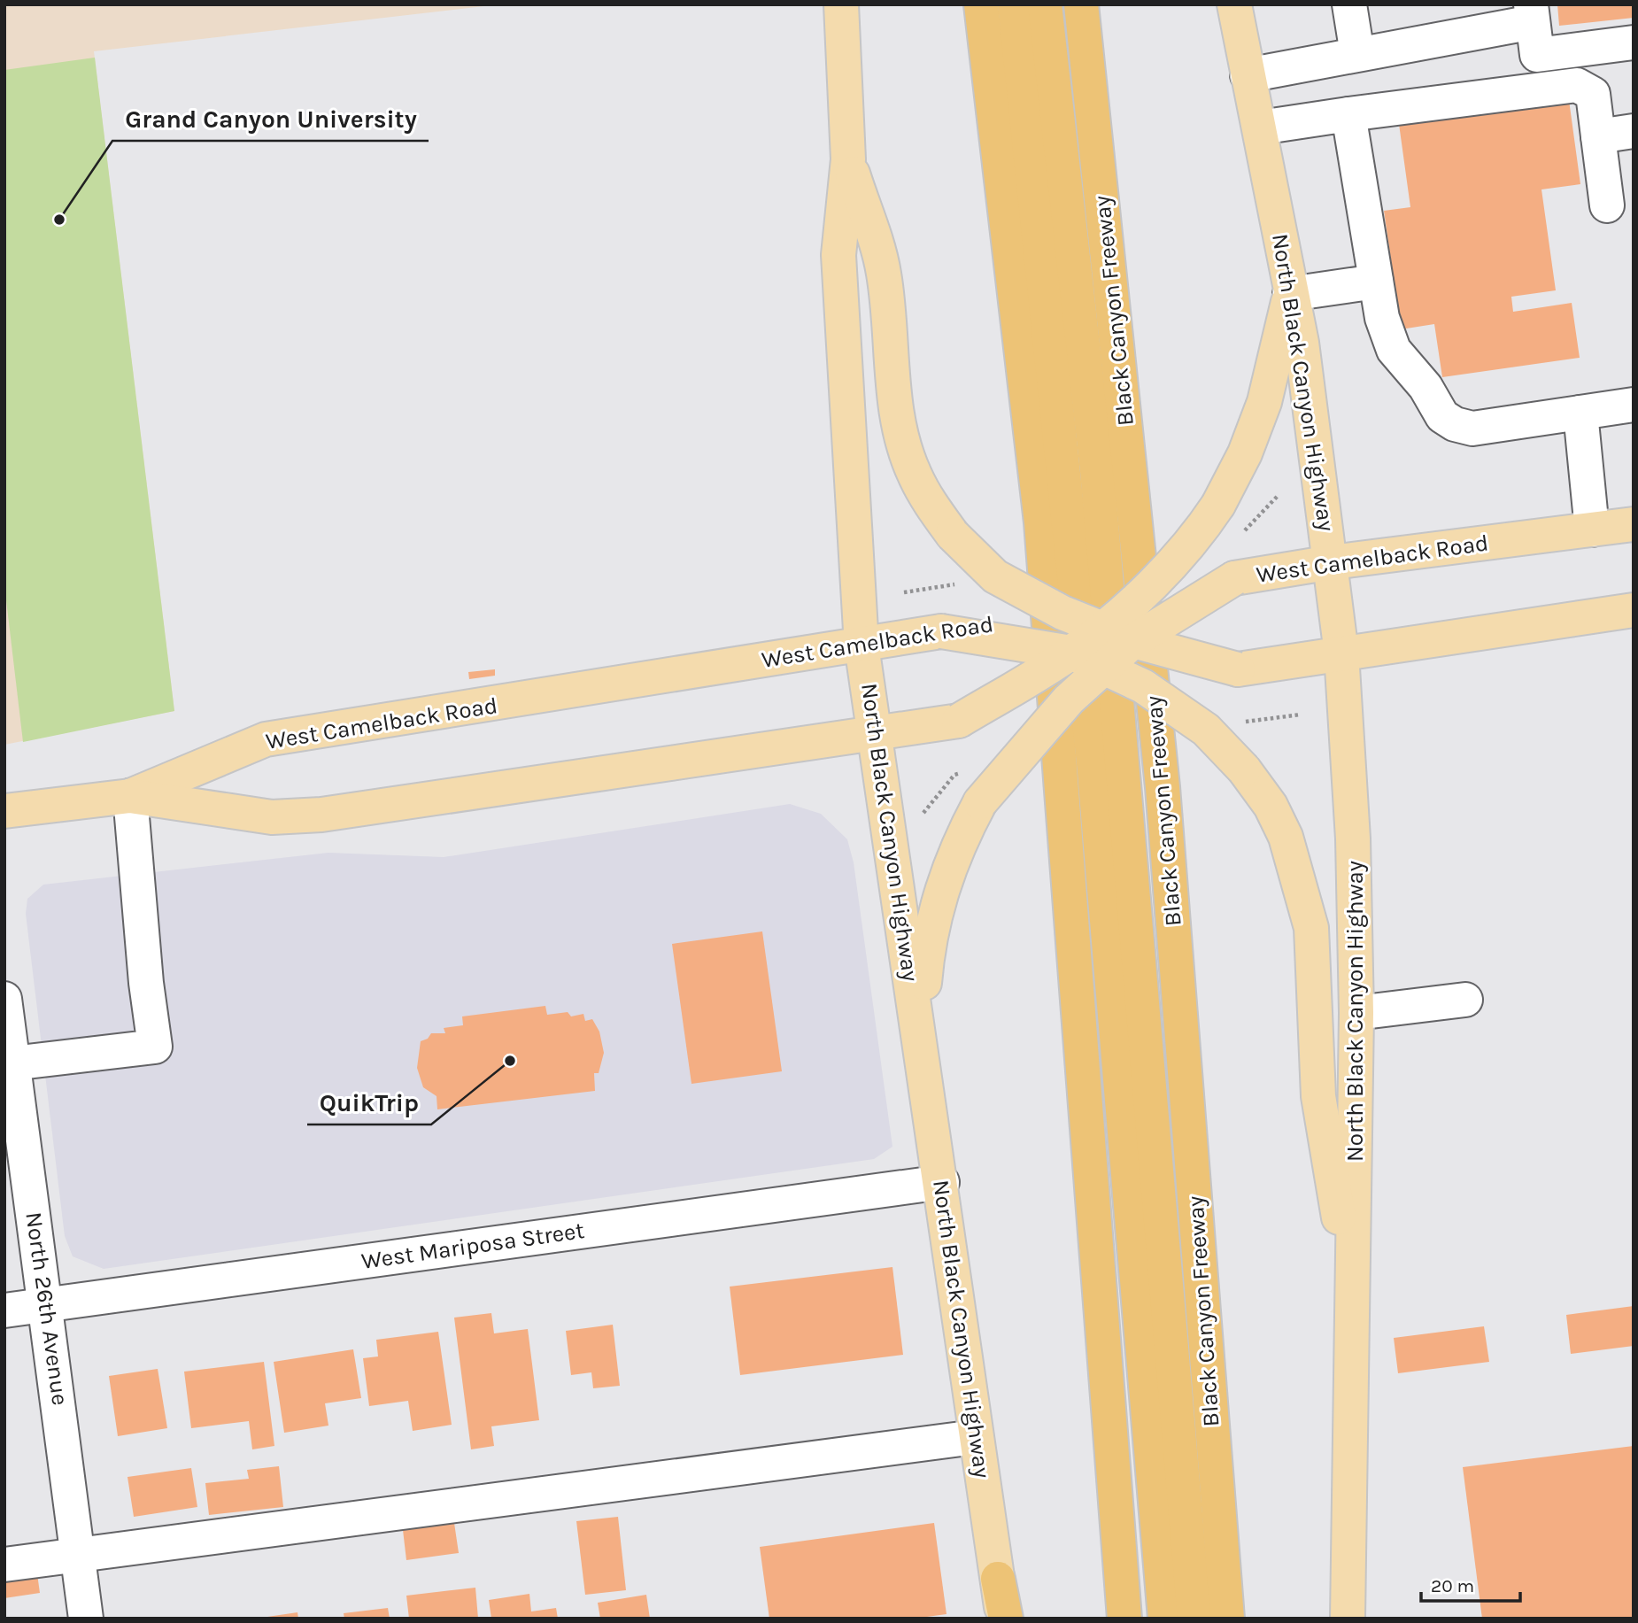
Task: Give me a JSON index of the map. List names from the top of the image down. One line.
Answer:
{"streets":{"highway":["Black Canyon Freeway"],"main road":["North Black Canyon Highway","West Camelback Road"],"street":["West Mariposa Street","North 26th Avenue"]},"crossings":[["North Black Canyon Highway","West Camelback Road"],["North Black Canyon Highway","West Mariposa Street"],["West Mariposa Street","North 26th Avenue"]],"places":["Grand Canyon University","QuikTrip"],"scale_bar":"20 m"}
